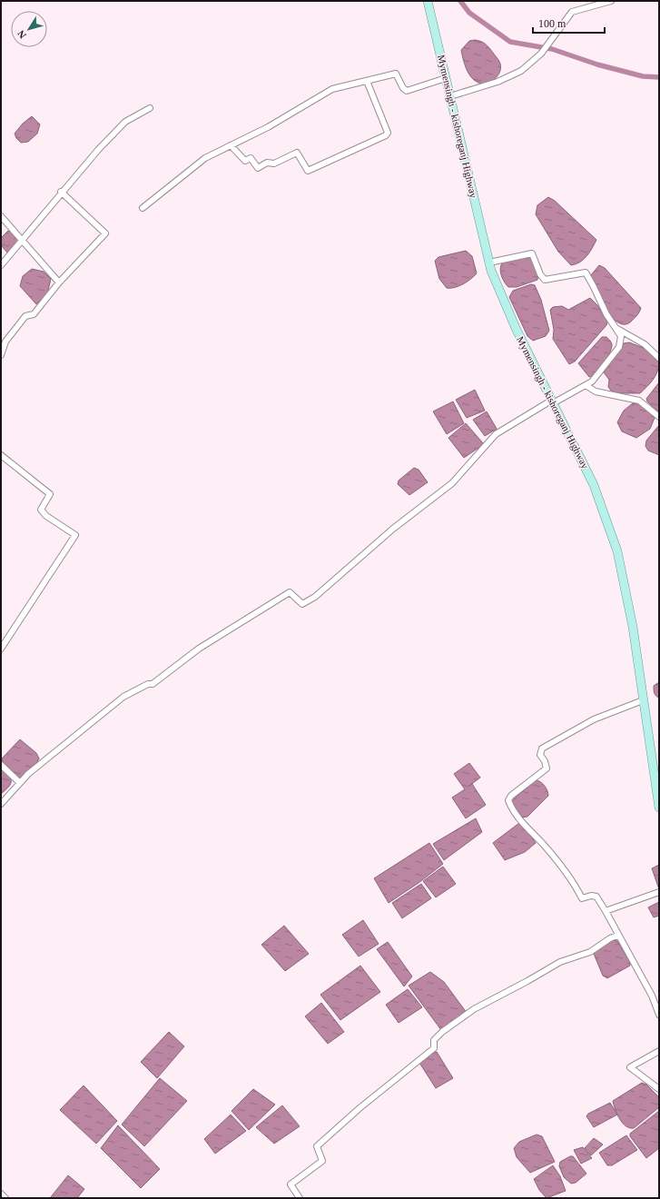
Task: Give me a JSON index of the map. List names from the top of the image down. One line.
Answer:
{"streets":{"main road":["Mymensingh - kishoreganj Highway"]},"scale_bar":"100 m","north":"bottom left"}
